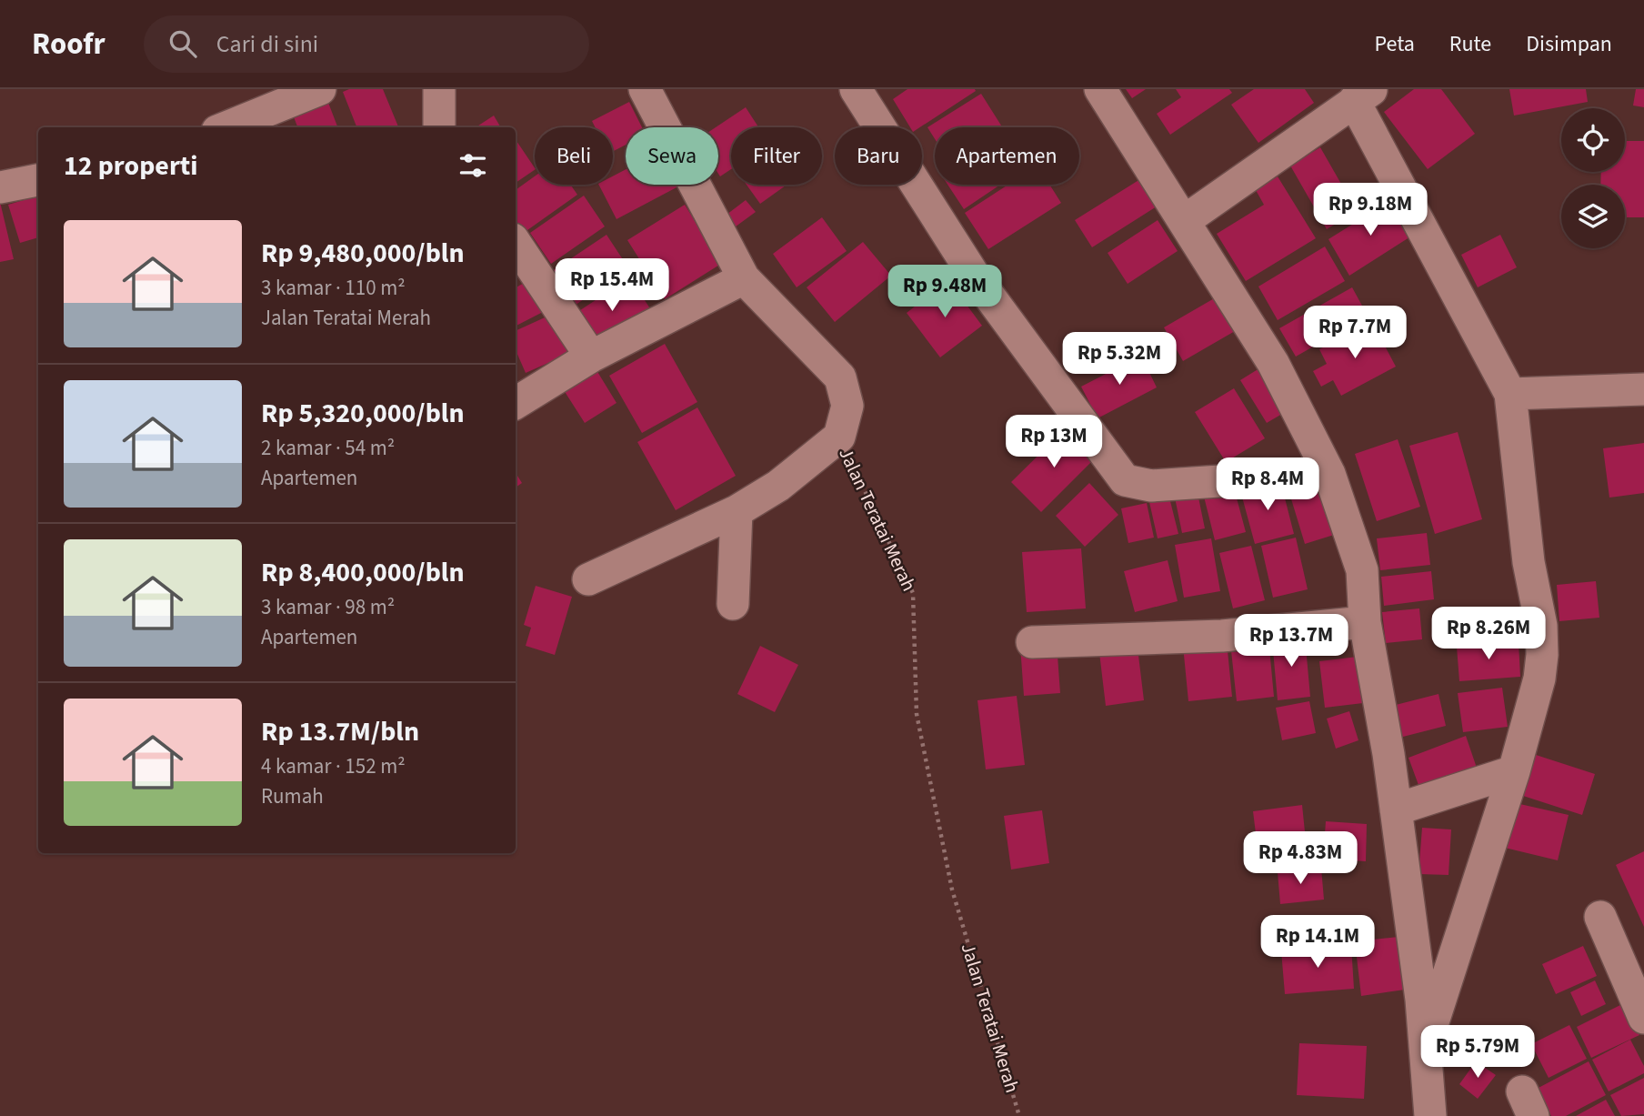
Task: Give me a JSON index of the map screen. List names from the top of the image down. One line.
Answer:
{"streets":{"street":["Jalan Teratai Merah"]},"page":{"header":"Roofr","search":"Cari di sini","nav":["Peta","Rute","Disimpan"],"chip":["Beli","Sewa","Filter","Baru","Apartemen"],"heading":"12 properti","price":["Rp 9.18M","Rp 15.4M","Rp 9.48M","Rp 7.7M","Rp 5.32M","Rp 13M","Rp 8.4M","Rp 8.26M","Rp 13.7M","Rp 4.83M","Rp 14.1M","Rp 5.79M"],"list":[{"name":"Rp 9,480,000/bln","note":"3 kamar · 110 m² · Jalan Teratai Merah"},{"name":"Rp 5,320,000/bln","note":"2 kamar · 54 m² · Apartemen"},{"name":"Rp 8,400,000/bln","note":"3 kamar · 98 m² · Apartemen"},{"name":"Rp 13.7M/bln","note":"4 kamar · 152 m² · Rumah"}]}}
